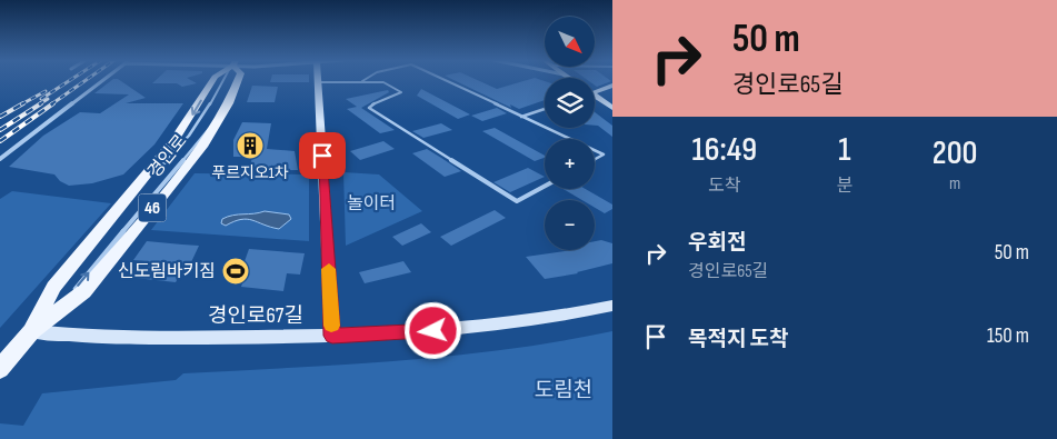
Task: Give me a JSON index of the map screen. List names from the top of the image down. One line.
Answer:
{"streets":{"main road":["경인로","46"],"street":["경인로67길"]},"crossings":[["경인로","경인로67길"]],"parks":["놀이터","도림천"],"places":{"building":["푸르지오1차"],"sports":["신도림바키짐"]},"north":"bottom right","page":{"turn":["50 m","경인로65길"],"map_buttons":["+","−"],"eta":["16:49","도착","1","분","200","m"],"list":[{"name":"우회전","note":"경인로65길","value":"50 m"},{"name":"목적지 도착","value":"150 m"}]}}
